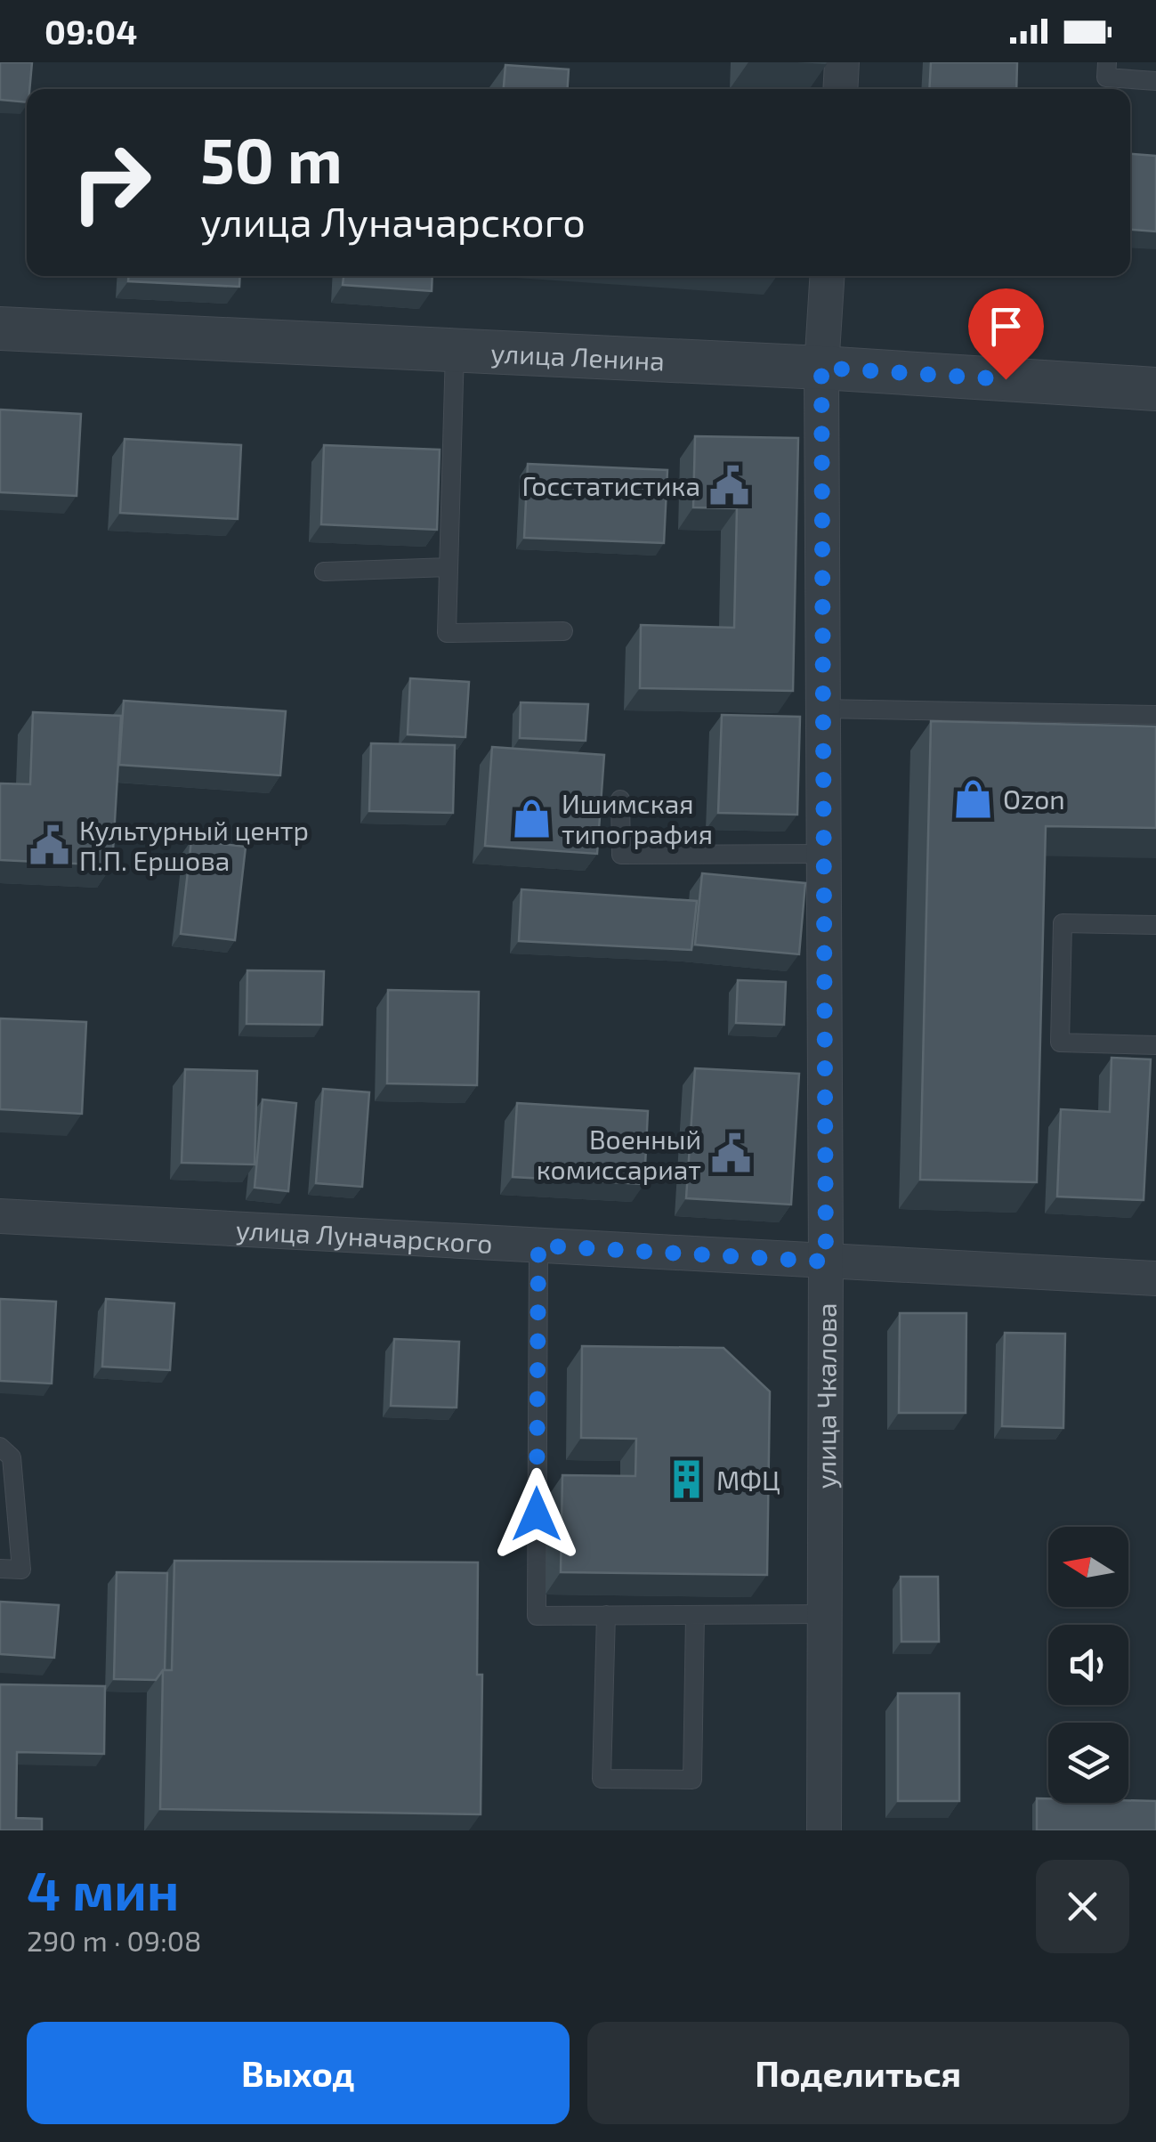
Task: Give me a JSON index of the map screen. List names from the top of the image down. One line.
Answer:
{"streets":{"street":["улица Ленина","улица Луначарского","улица Чкалова"]},"crossings":[["улица Ленина","улица Чкалова"],["улица Луначарского","улица Чкалова"]],"places":{"public building":["Госстатистика","Культурный центр П.П. Ершова","Военный комиссариат"],"shop":["Ozon","Ишимская типография"],"building":["МФЦ"]},"north":"left","page":{"status":"09:04","turn":["50 m","улица Луначарского"],"heading":["4 мин","290 m · 09:08"],"buttons":["Выход","Поделиться"]}}
